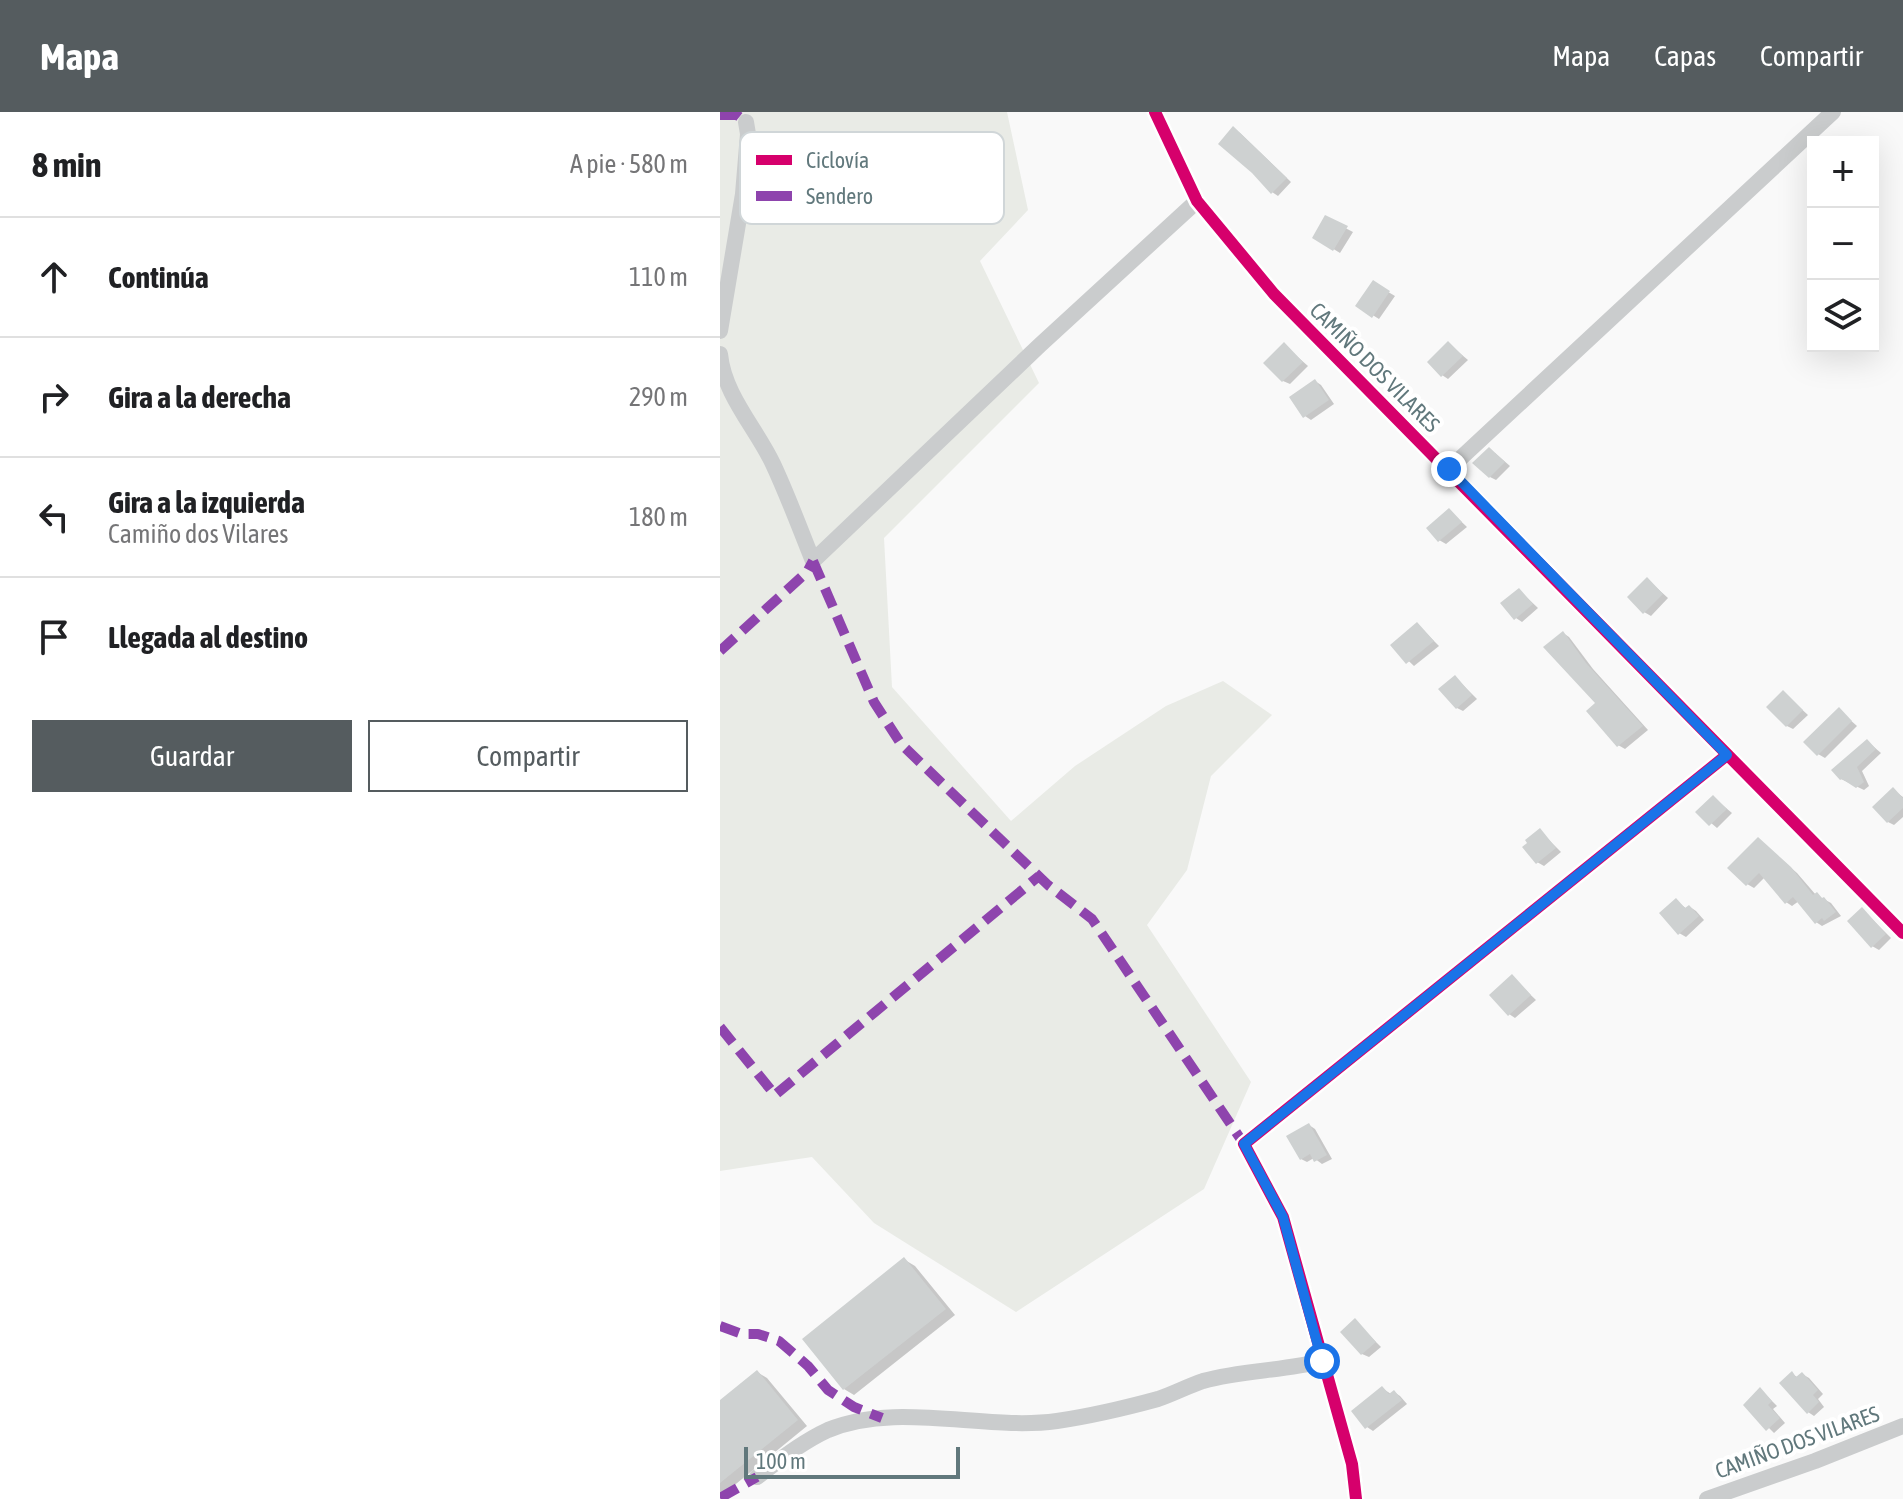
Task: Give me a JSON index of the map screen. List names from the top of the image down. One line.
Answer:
{"streets":{"street":["CAMIÑO DOS VILARES"]},"legend":["Ciclovía","Sendero"],"scale_bar":"100 m","page":{"header":"Mapa","nav":["Mapa","Capas","Compartir"],"heading":["8 min","A pie · 580 m"],"map_buttons":["+","−"],"list":[["Continúa","110 m"],["Gira a la derecha","290 m"],["Gira a la izquierda","Camiño dos Vilares","180 m"],"Llegada al destino"],"buttons":["Guardar","Compartir"],"scale":"100 m"}}
